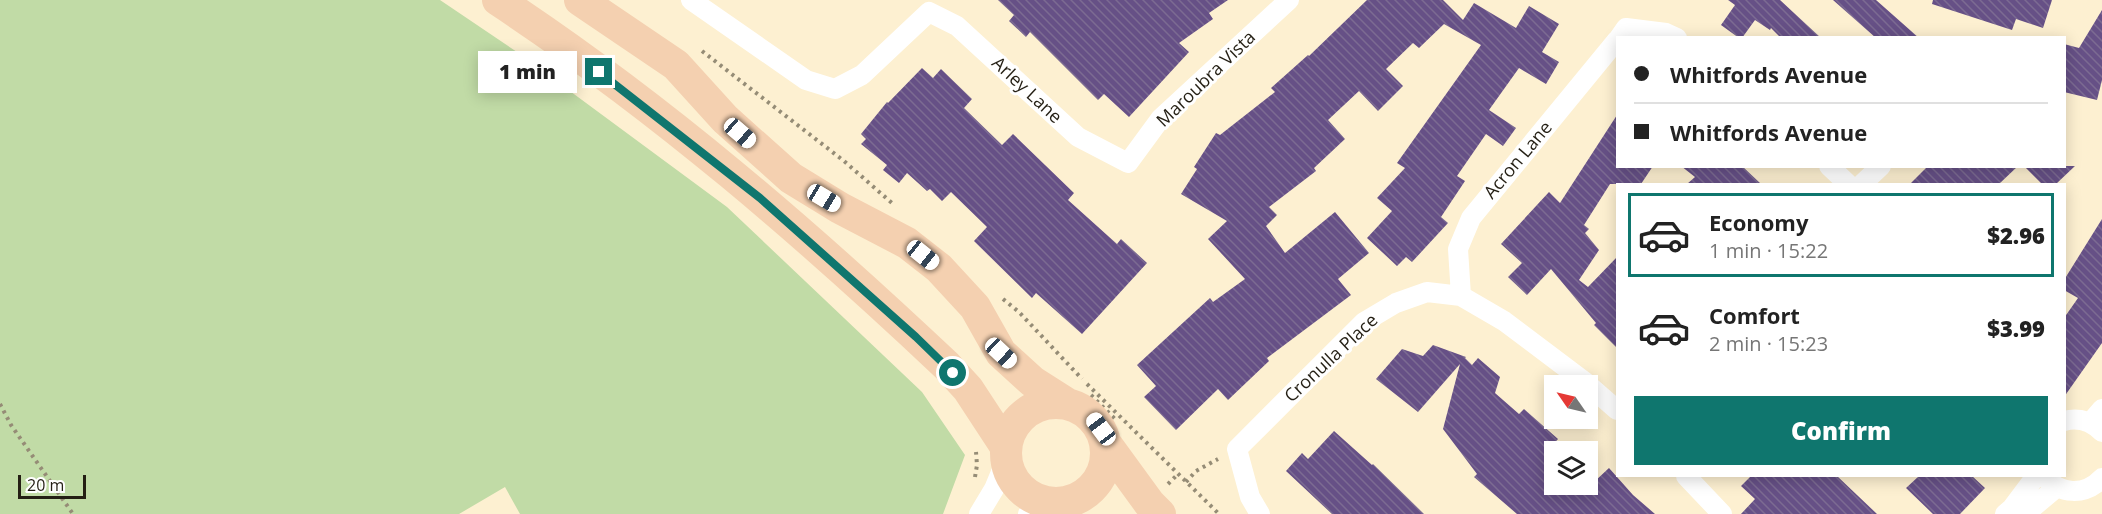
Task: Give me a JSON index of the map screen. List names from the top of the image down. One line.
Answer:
{"streets":{"street":["Maroubra Vista","Arley Lane","Acron Lane","Cronulla Place"]},"crossings":[["Maroubra Vista","Arley Lane"],["Acron Lane","Cronulla Place"]],"scale_bar":"20 m","north":"top left","page":{"banner":["Whitfords Avenue","Whitfords Avenue"],"bubble":"1 min","list":[{"name":"Economy","note":"1 min · 15:22","value":"$2.96"},{"name":"Comfort","note":"2 min · 15:23","value":"$3.99"}],"buttons":"Confirm","scale":"20 m"}}
